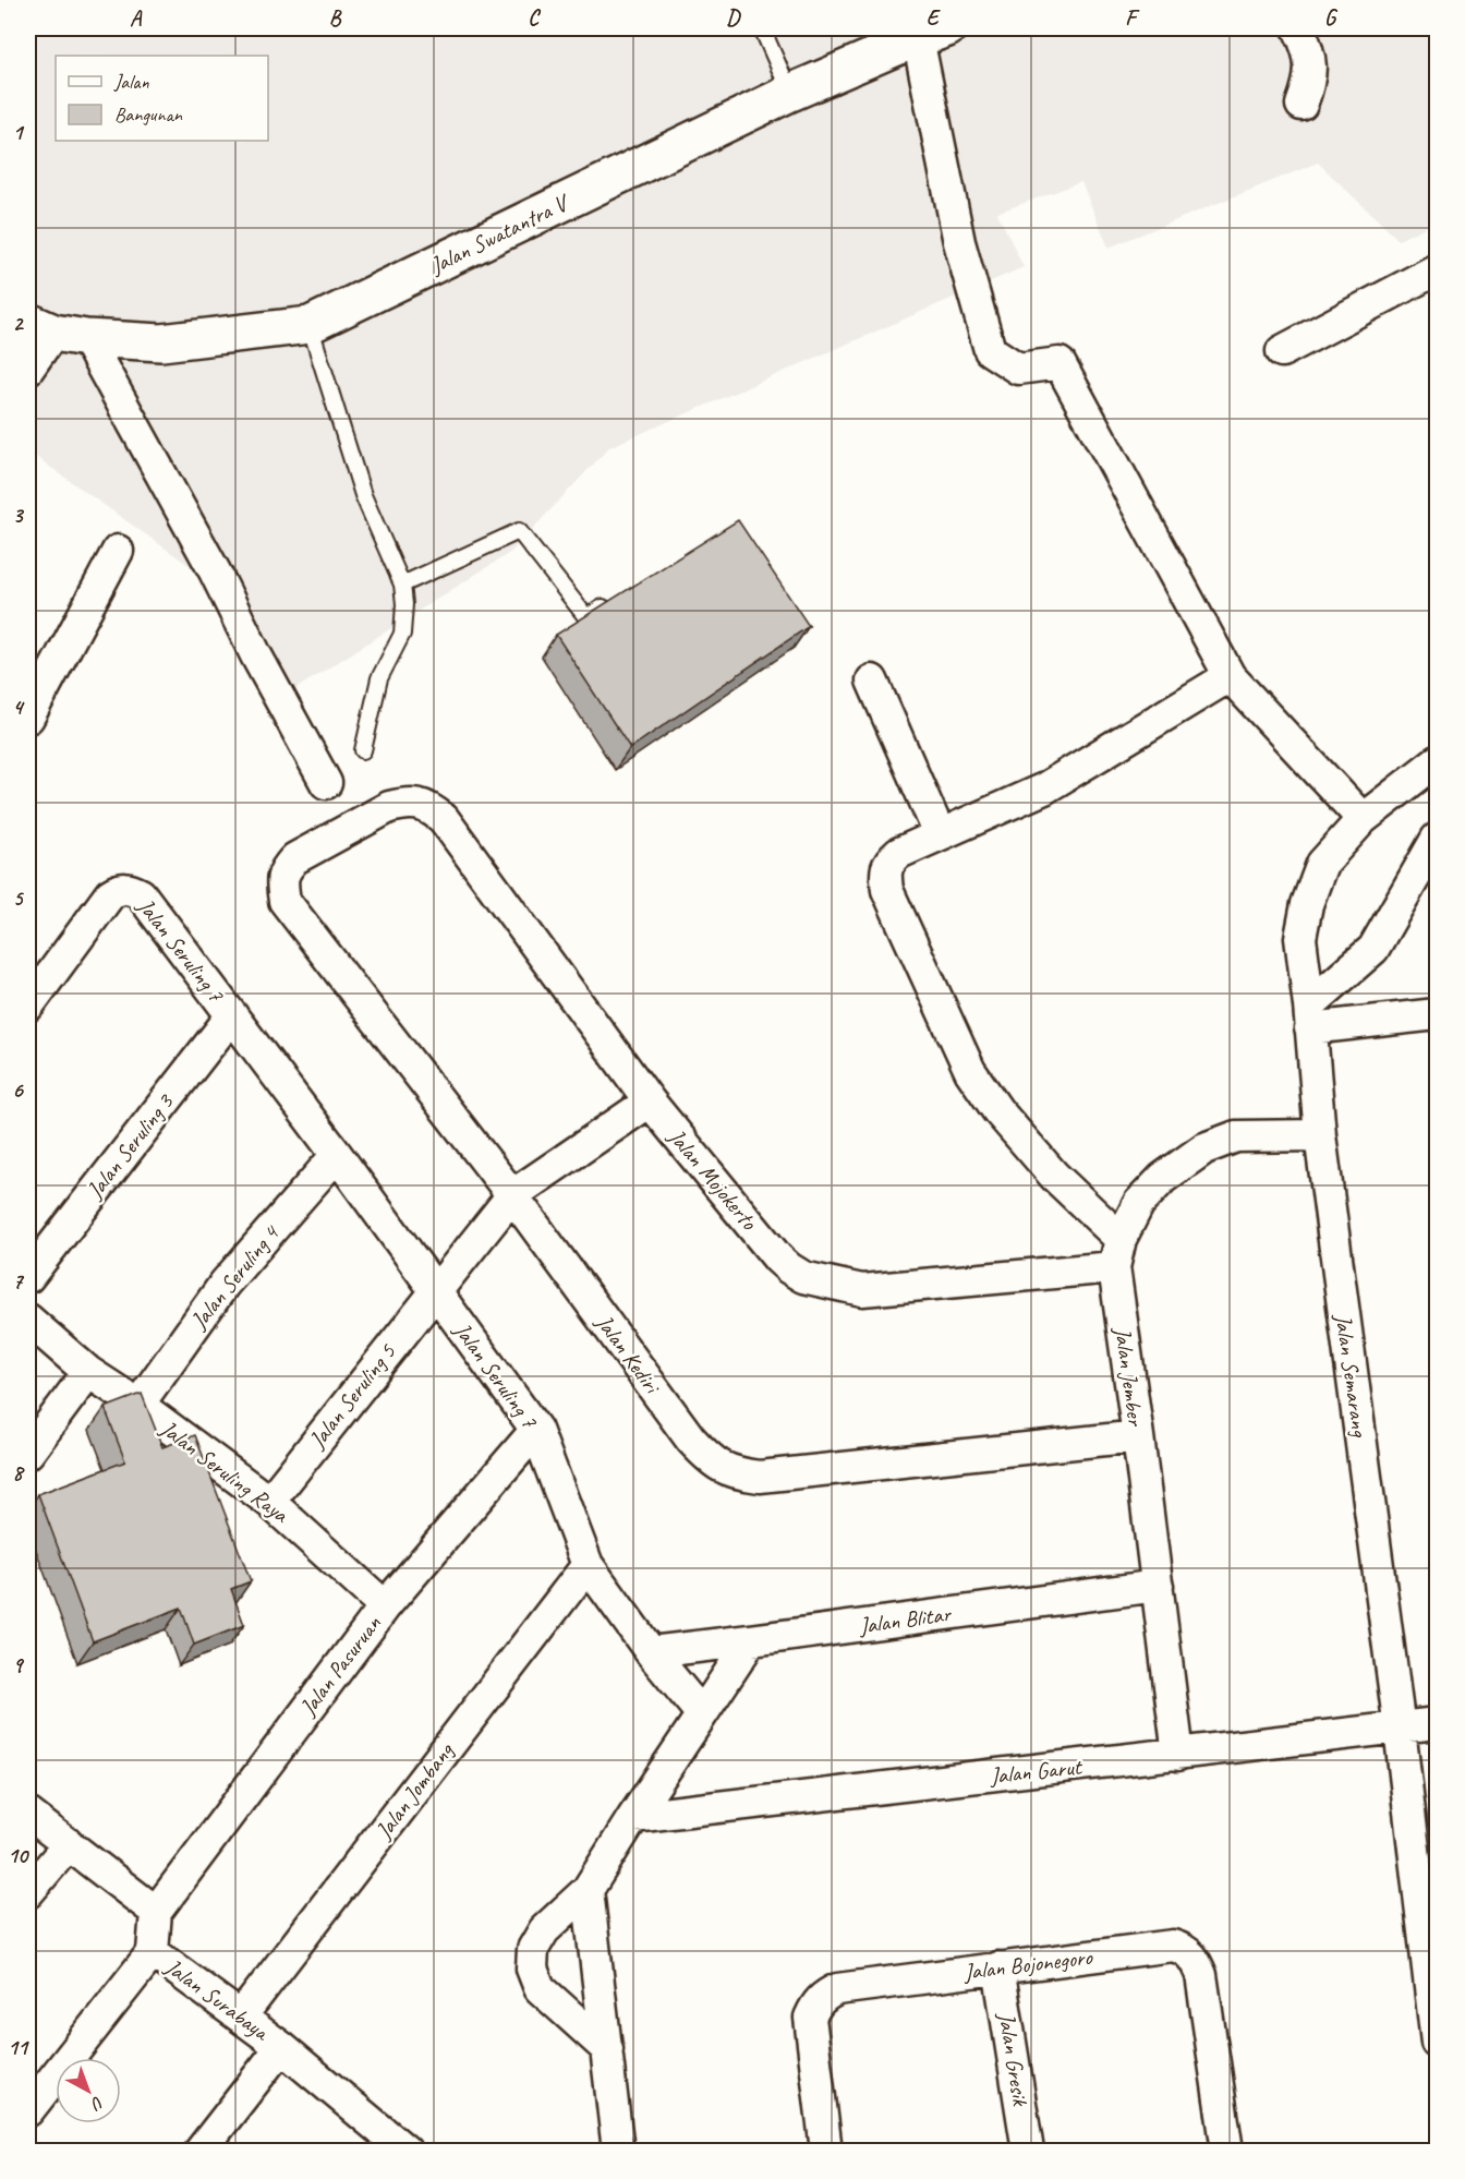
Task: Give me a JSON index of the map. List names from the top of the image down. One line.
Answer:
{"streets":{"main road":["Jalan Swatantra V"],"street":["Jalan Seruling 7","Jalan Seruling 3","Jalan Mojokerto","Jalan Seruling 4","Jalan Kediri","Jalan Semarang","Jalan Jember","Jalan Seruling 5","Jalan Seruling Raya","Jalan Blitar","Jalan Pasuruan","Jalan Garut","Jalan Jombang","Jalan Bojonegoro","Jalan Surabaya","Jalan Gresik"]},"crossings":[["Jalan Seruling 7","Jalan Seruling 3"],["Jalan Seruling 7","Jalan Seruling 4"],["Jalan Seruling 7","Jalan Seruling 5"],["Jalan Seruling 7","Jalan Blitar"],["Jalan Seruling 7","Jalan Pasuruan"],["Jalan Seruling 7","Jalan Jombang"],["Jalan Mojokerto","Jalan Kediri"],["Jalan Mojokerto","Jalan Jember"],["Jalan Mojokerto","Jalan Seruling 5"],["Jalan Seruling 4","Jalan Seruling Raya"],["Jalan Kediri","Jalan Jember"],["Jalan Kediri","Jalan Seruling 5"],["Jalan Semarang","Jalan Garut"],["Jalan Jember","Jalan Blitar"],["Jalan Jember","Jalan Garut"],["Jalan Seruling 5","Jalan Seruling Raya"],["Jalan Seruling Raya","Jalan Pasuruan"],["Jalan Pasuruan","Jalan Surabaya"],["Jalan Jombang","Jalan Surabaya"],["Jalan Bojonegoro","Jalan Gresik"]],"legend":["Jalan","Bangunan"],"north":"bottom right","grid":{"columns":["A","B","C","D","E","F","G"],"rows":["1","2","3","4","5","6","7","8","9","10","11"]}}
